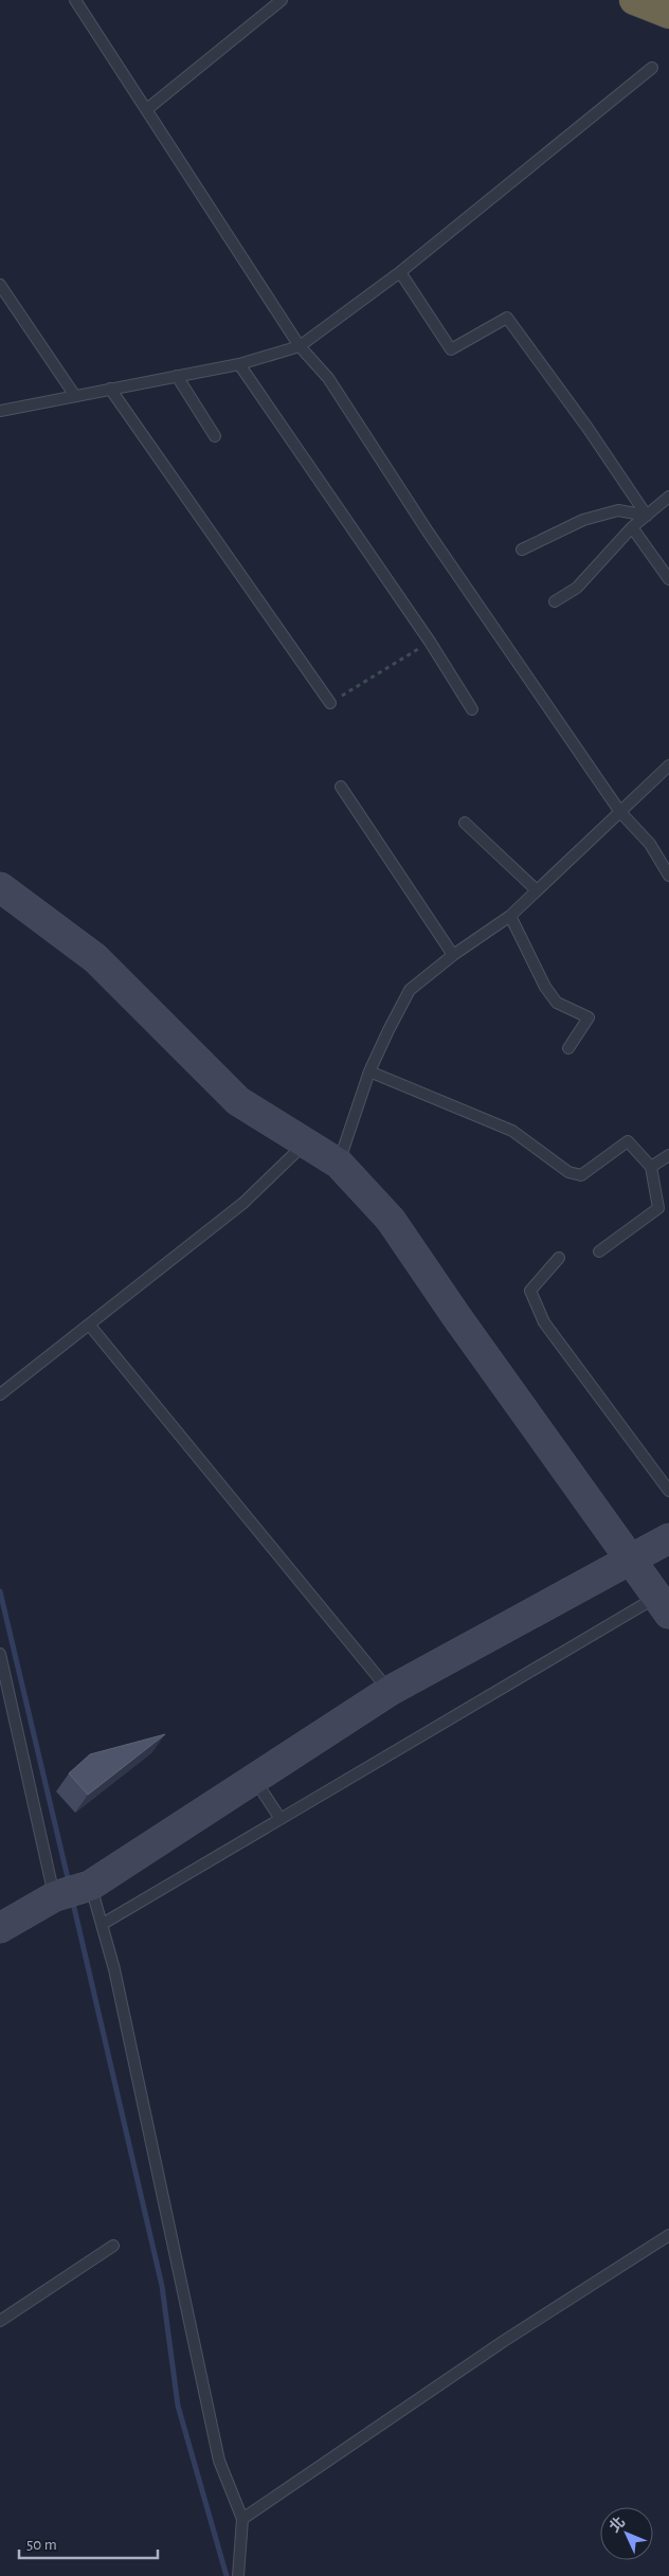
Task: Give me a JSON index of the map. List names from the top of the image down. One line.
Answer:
{"scale_bar":"50 m","north":"top left"}
